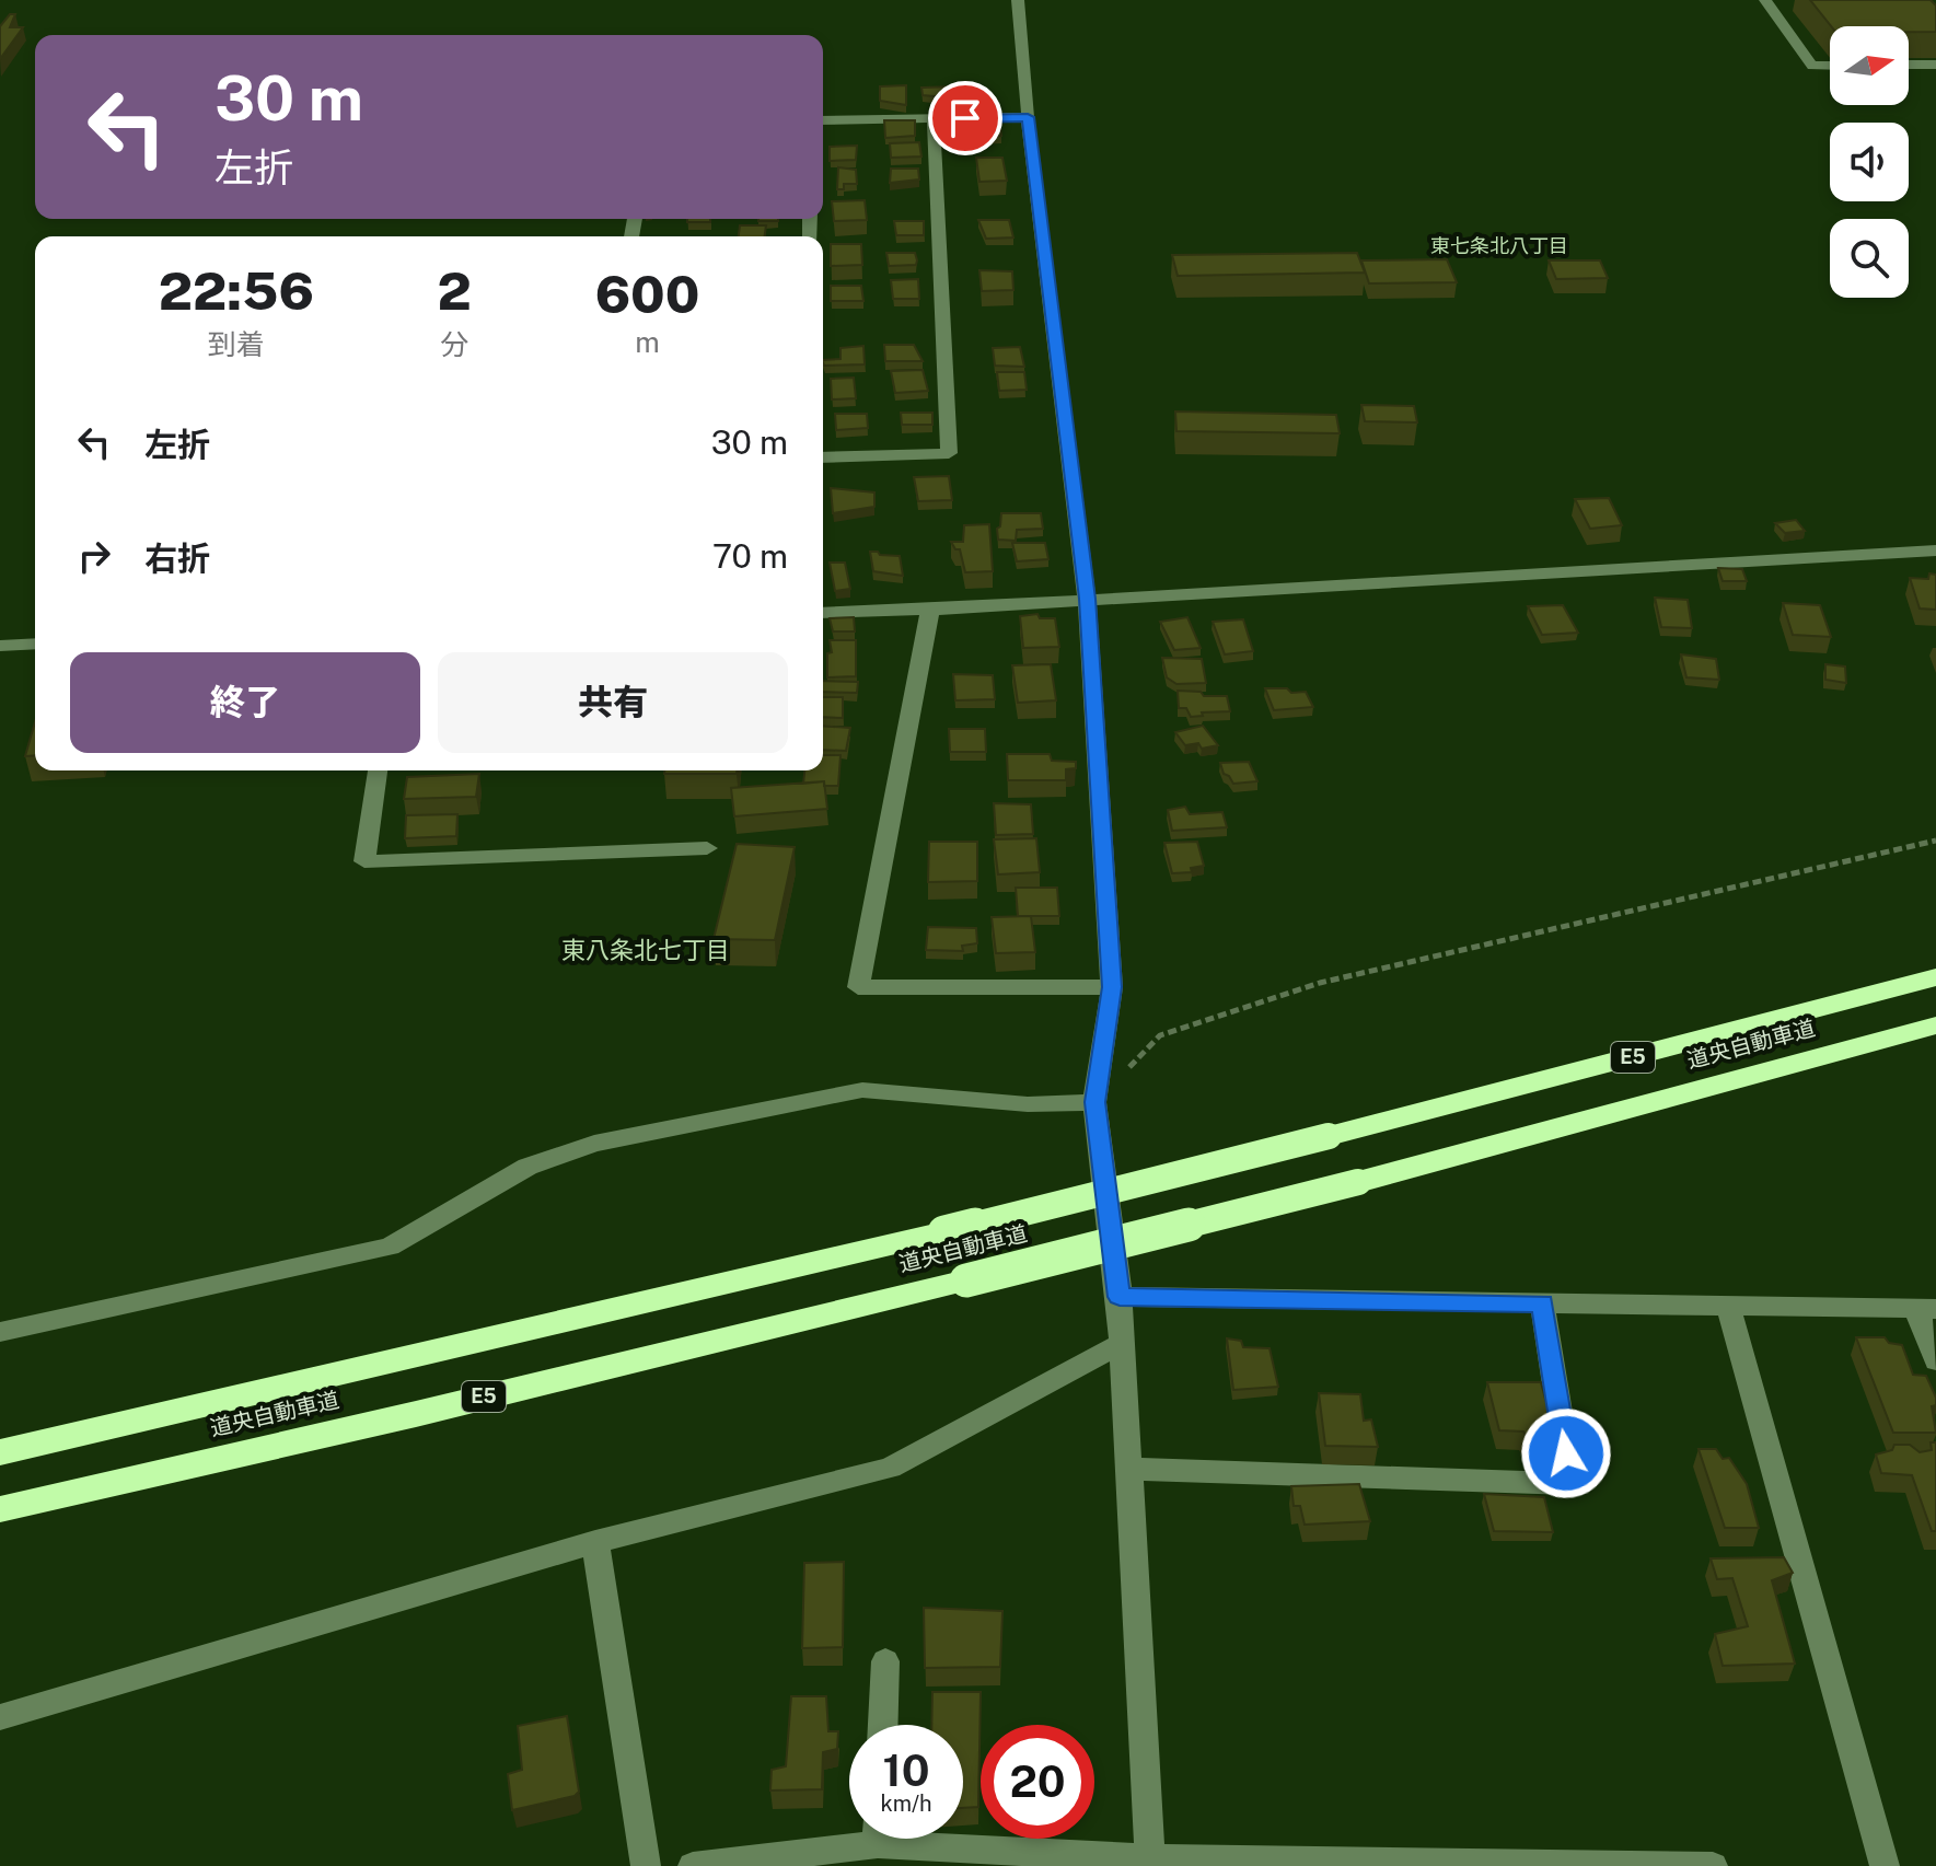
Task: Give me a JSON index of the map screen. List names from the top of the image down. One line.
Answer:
{"streets":{"highway":["道央自動車道","E5"]},"districts":["東七条北八丁目","東八条北七丁目"],"north":"right","page":{"turn":["30 m","左折"],"eta":["22:56","到着","2","分","600","m"],"list":[{"name":"左折","value":"30 m"},{"name":"右折","value":"70 m"}],"buttons":["終了","共有"],"speed":"10 km/h","limit":"20"}}
